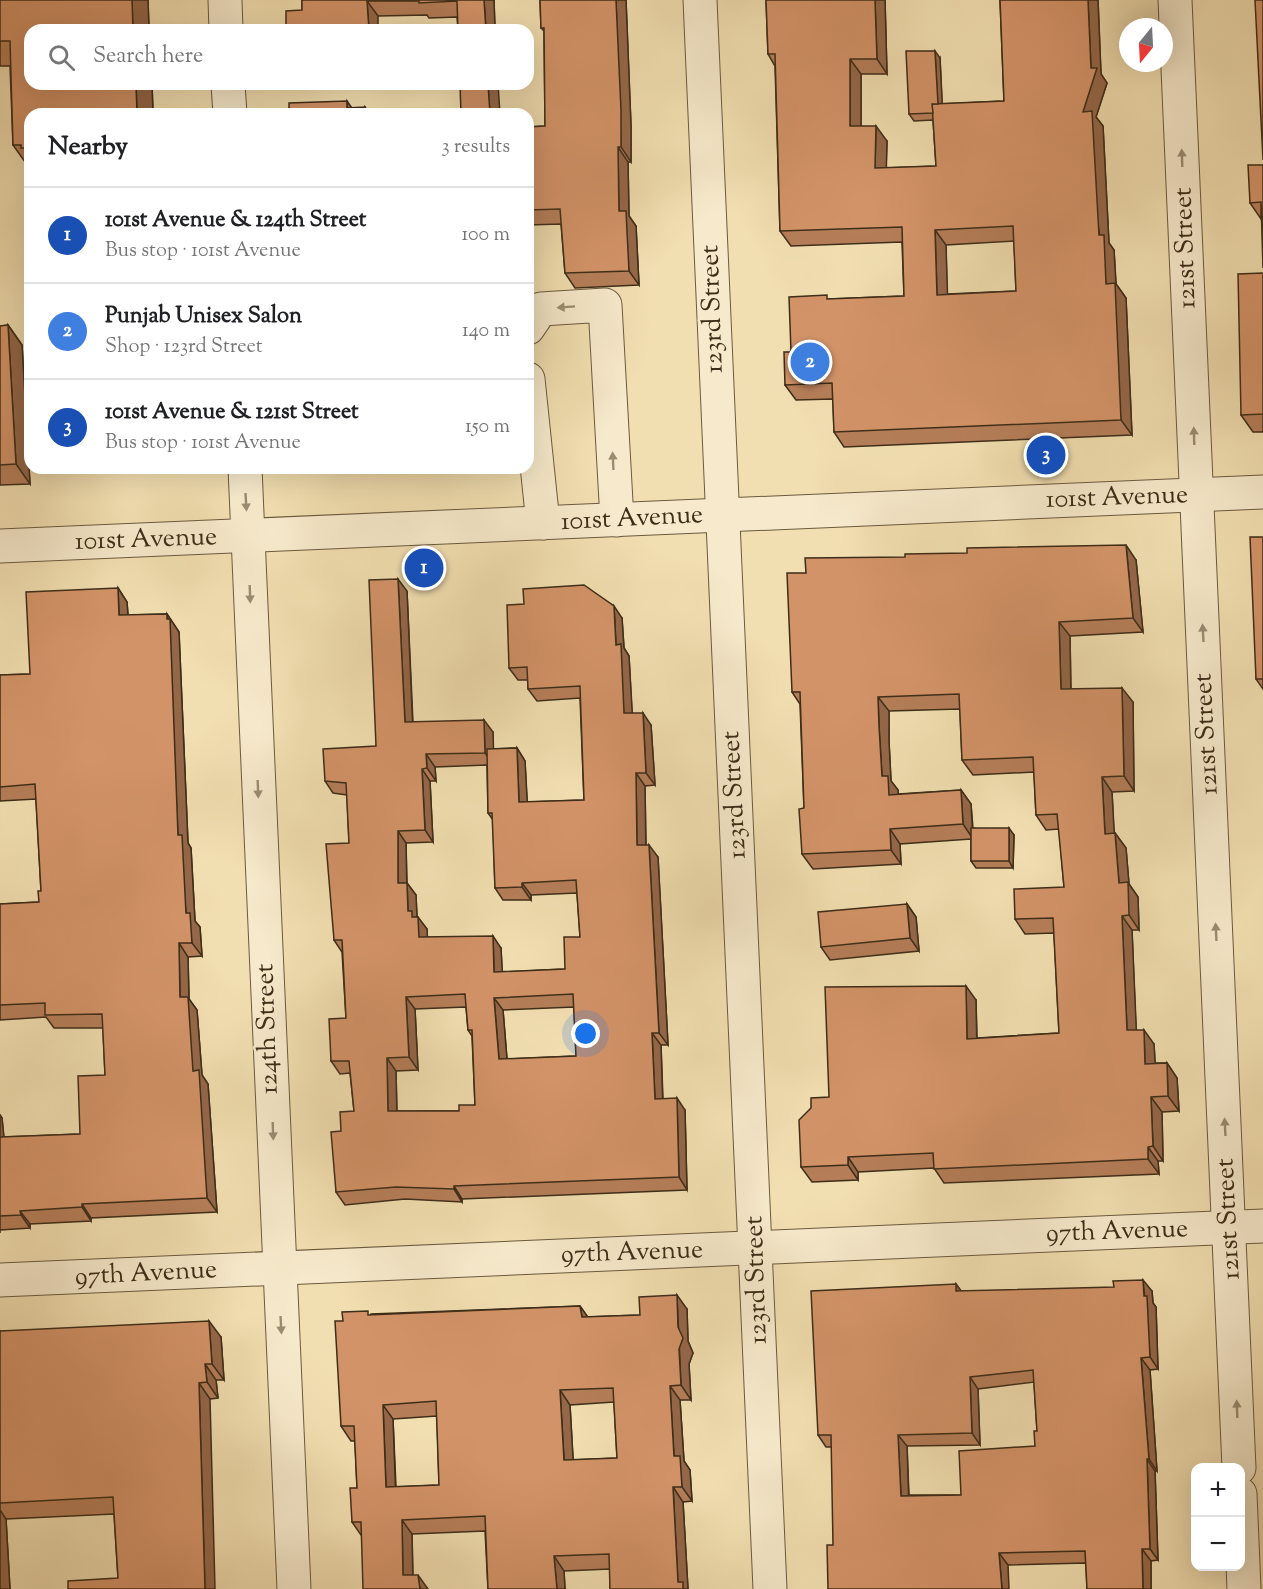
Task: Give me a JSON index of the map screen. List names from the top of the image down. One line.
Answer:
{"streets":{"street":["121st Street","123rd Street","101st Avenue","124th Street","97th Avenue"]},"crossings":[["121st Street","101st Avenue"],["121st Street","97th Avenue"],["123rd Street","101st Avenue"],["123rd Street","97th Avenue"],["101st Avenue","124th Street"],["124th Street","97th Avenue"]],"one_way":["121st Street","124th Street"],"north":"bottom","page":{"search":"Search here","heading":["Nearby","3 results"],"list":[{"mark":"1","name":"101st Avenue & 124th Street","note":"Bus stop · 101st Avenue","value":"100 m"},{"mark":"2","name":"Punjab Unisex Salon","note":"Shop · 123rd Street","value":"140 m"},{"mark":"3","name":"101st Avenue & 121st Street","note":"Bus stop · 101st Avenue","value":"150 m"}],"pins":["2","3","1"],"map_buttons":["+","−"]}}
